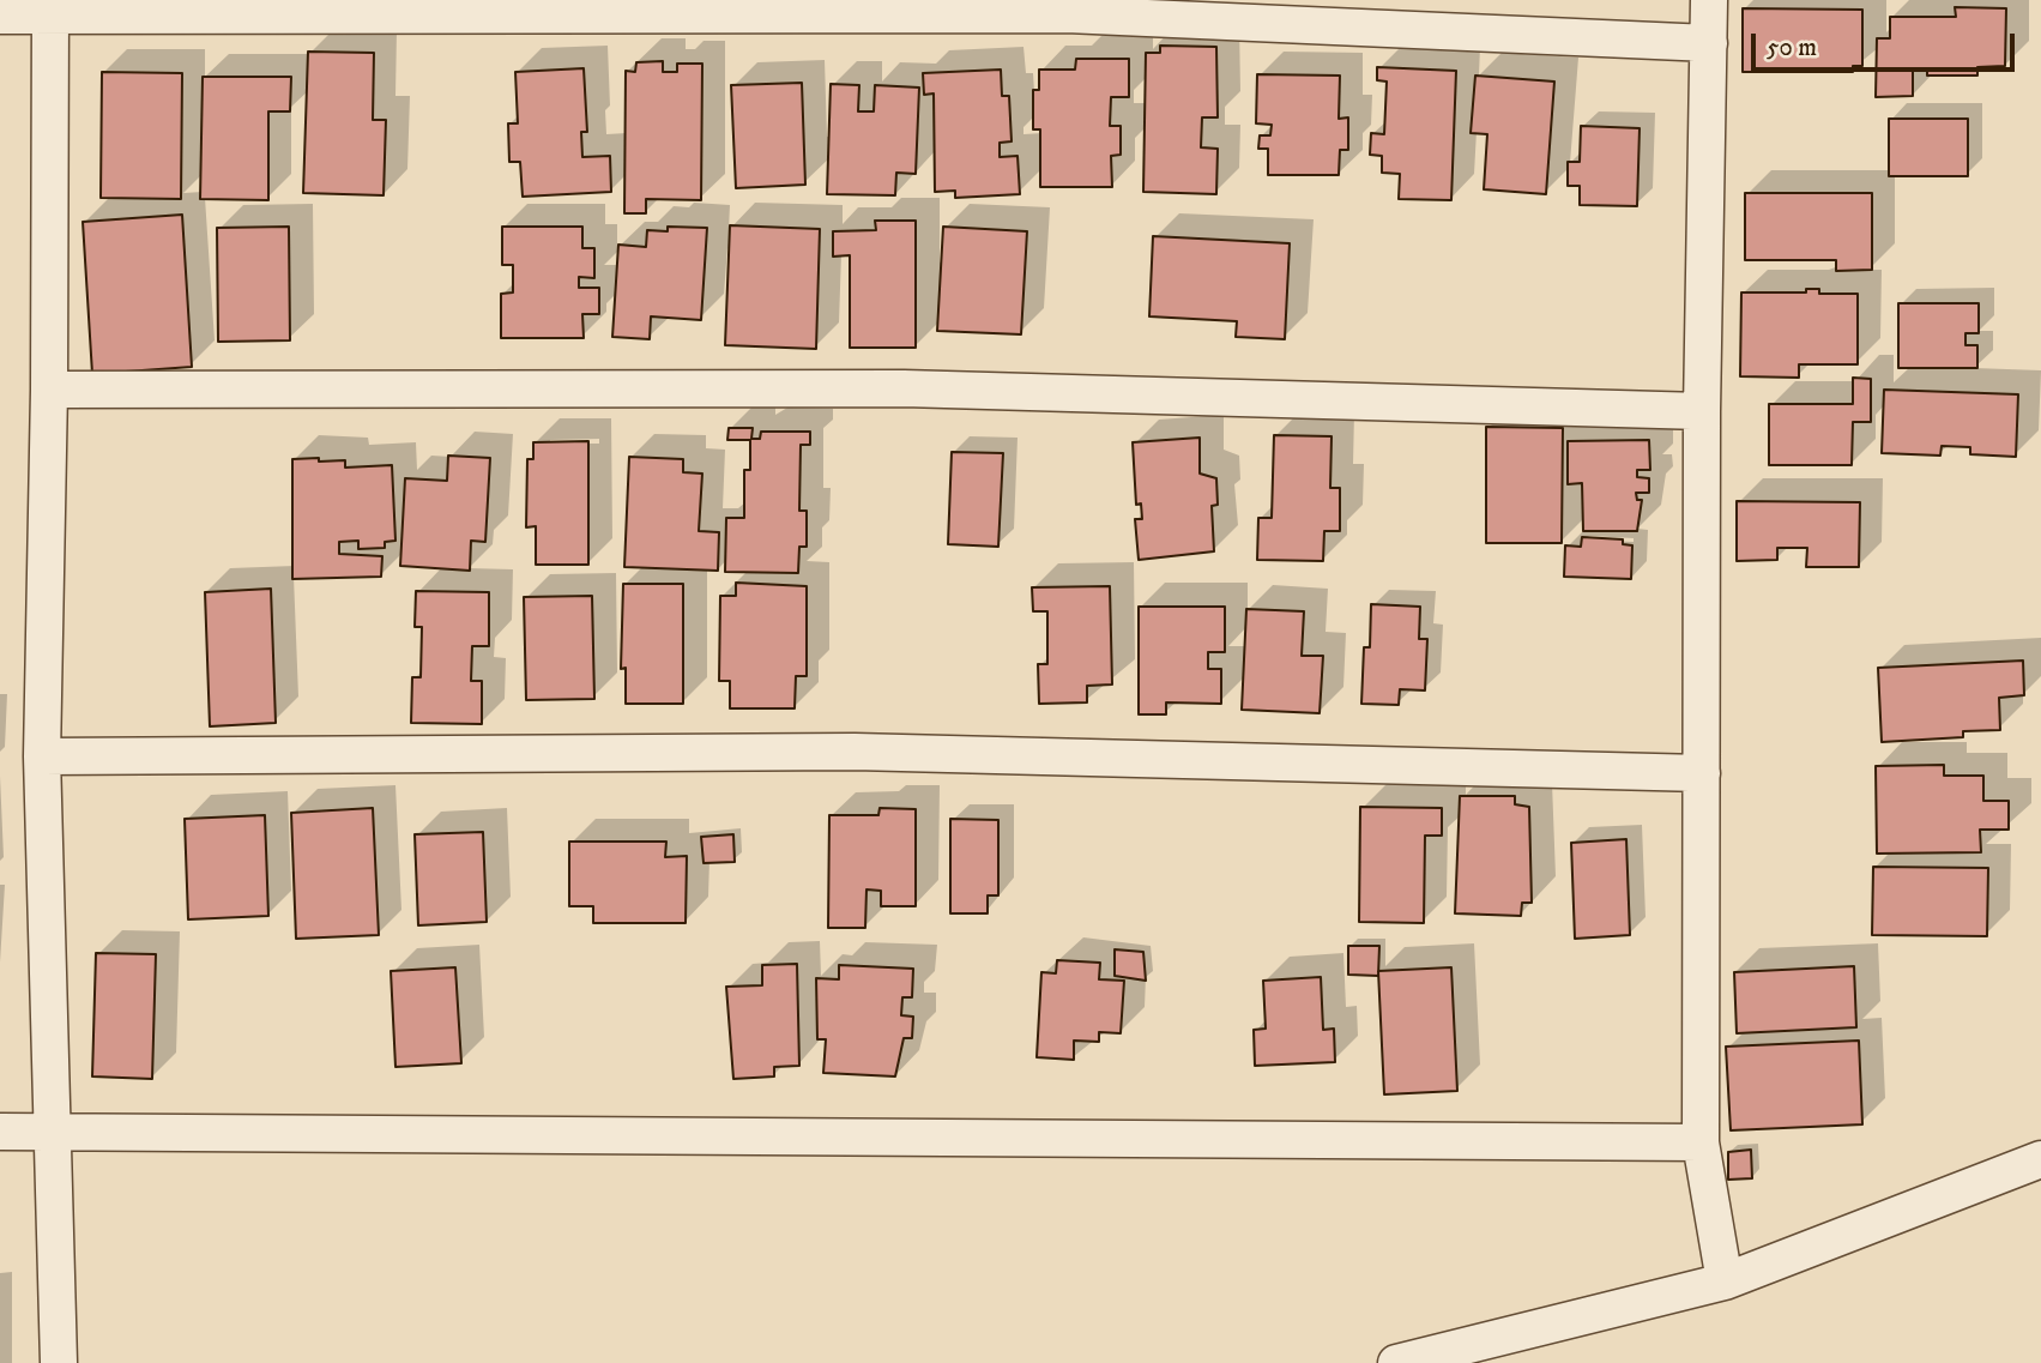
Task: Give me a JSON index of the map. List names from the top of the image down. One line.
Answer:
{"scale_bar":"50 m"}
